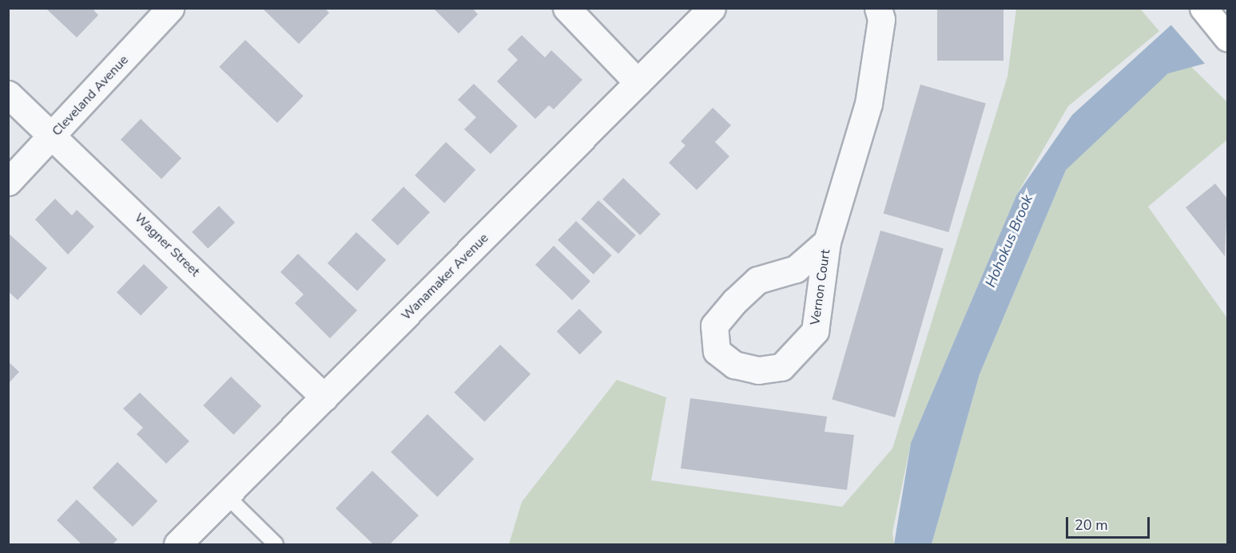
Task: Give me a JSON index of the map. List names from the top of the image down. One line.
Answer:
{"streets":{"street":["Cleveland Avenue","Wagner Street","Wanamaker Avenue","Vernon Court"]},"crossings":[["Cleveland Avenue","Wagner Street"],["Wagner Street","Wanamaker Avenue"]],"water":["Hohokus Brook"],"scale_bar":"20 m"}
